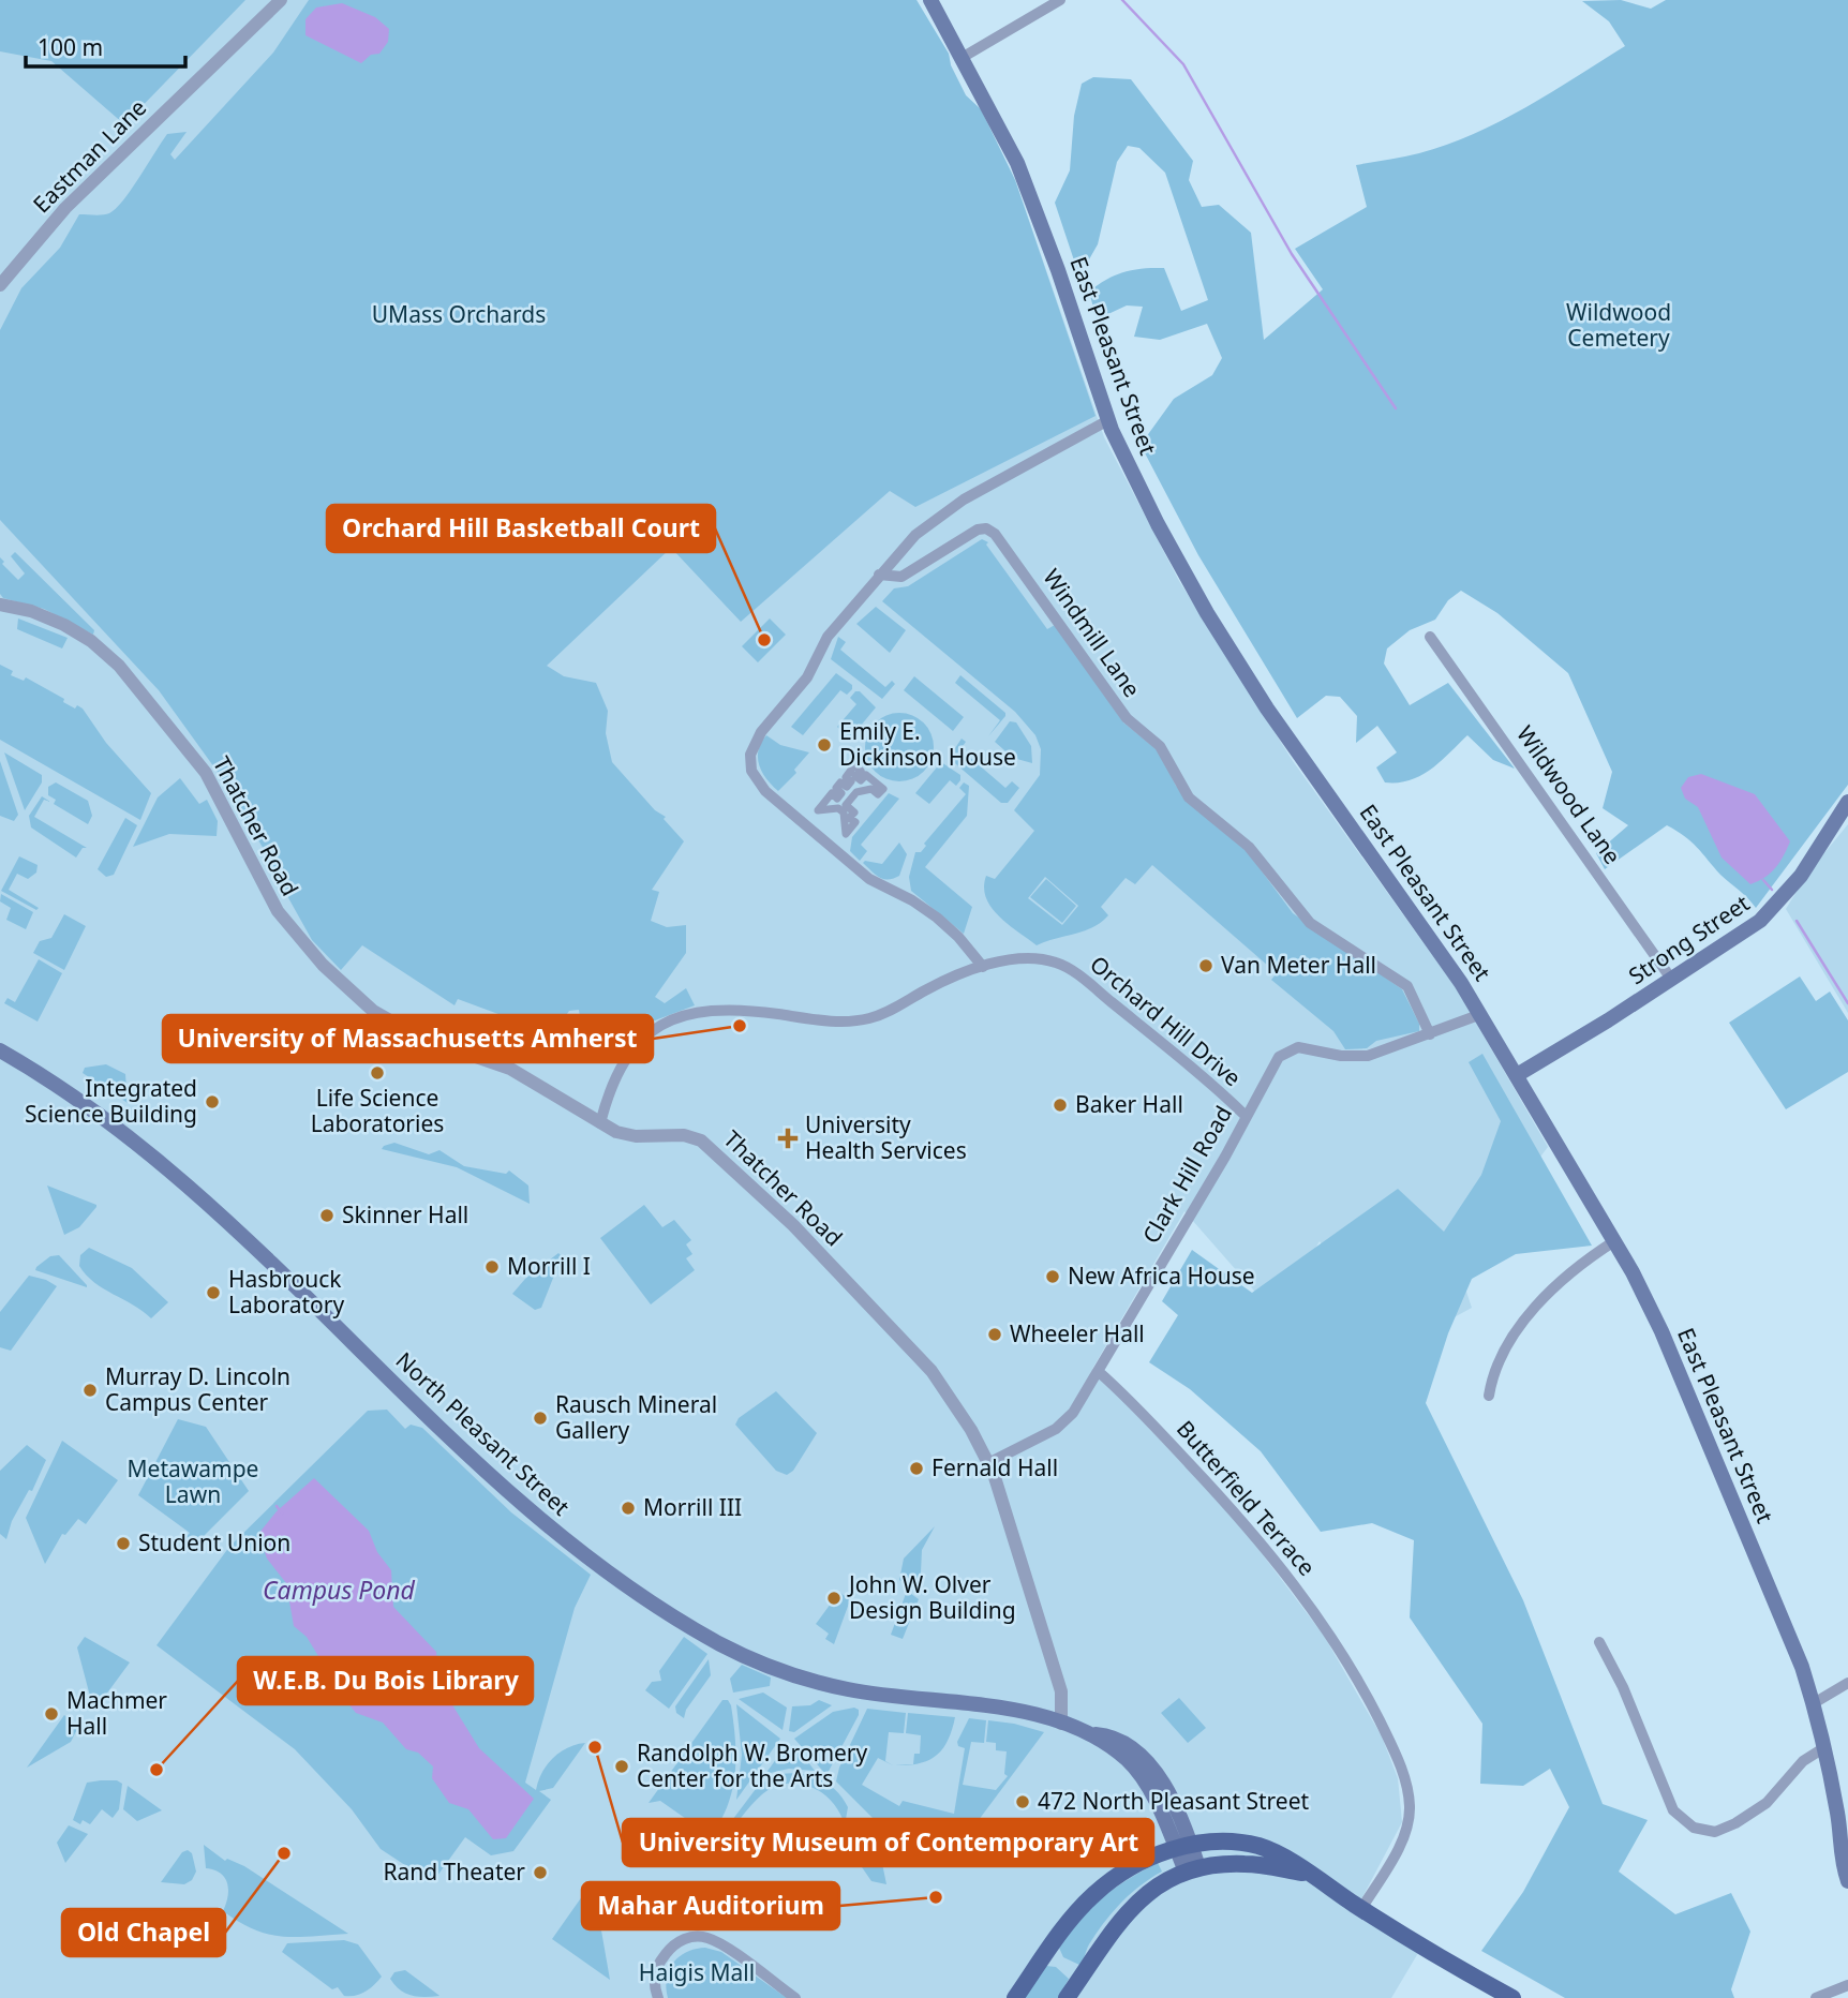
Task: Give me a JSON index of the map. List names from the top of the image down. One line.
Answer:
{"streets":{"main road":["East Pleasant Street","Strong Street","North Pleasant Street"],"street":["Eastman Lane","Windmill Lane","Wildwood Lane","Thatcher Road","Orchard Hill Drive","Clark Hill Road","Butterfield Terrace"]},"crossings":[["East Pleasant Street","Strong Street"],["East Pleasant Street","Clark Hill Road"],["Windmill Lane","Clark Hill Road"],["Wildwood Lane","Strong Street"],["Thatcher Road","Orchard Hill Drive"],["Thatcher Road","Clark Hill Road"],["Thatcher Road","North Pleasant Street"],["Orchard Hill Drive","Clark Hill Road"],["Clark Hill Road","Butterfield Terrace"]],"water":["Campus Pond"],"parks":["Wildwood Cemetery","UMass Orchards","Metawampe Lawn","Haigis Mall"],"places":{"other":["Orchard Hill Basketball Court","Emily E. Dickinson House","Van Meter Hall","University of Massachusetts Amherst","Life Science Laboratories","Integrated Science Building","Baker Hall","Skinner Hall","Morrill I","New Africa House","Hasbrouck Laboratory","Wheeler Hall","Murray D. Lincoln Campus Center","Rausch Mineral Gallery","Fernald Hall","Morrill III","Student Union","John W. Olver Design Building","Machmer Hall","University Museum of Contemporary Art","Randolph W. Bromery Center for the Arts","W.E.B. Du Bois Library","472 North Pleasant Street","Old Chapel","Rand Theater","Mahar Auditorium"],"health":["University Health Services"]},"scale_bar":"100 m"}
